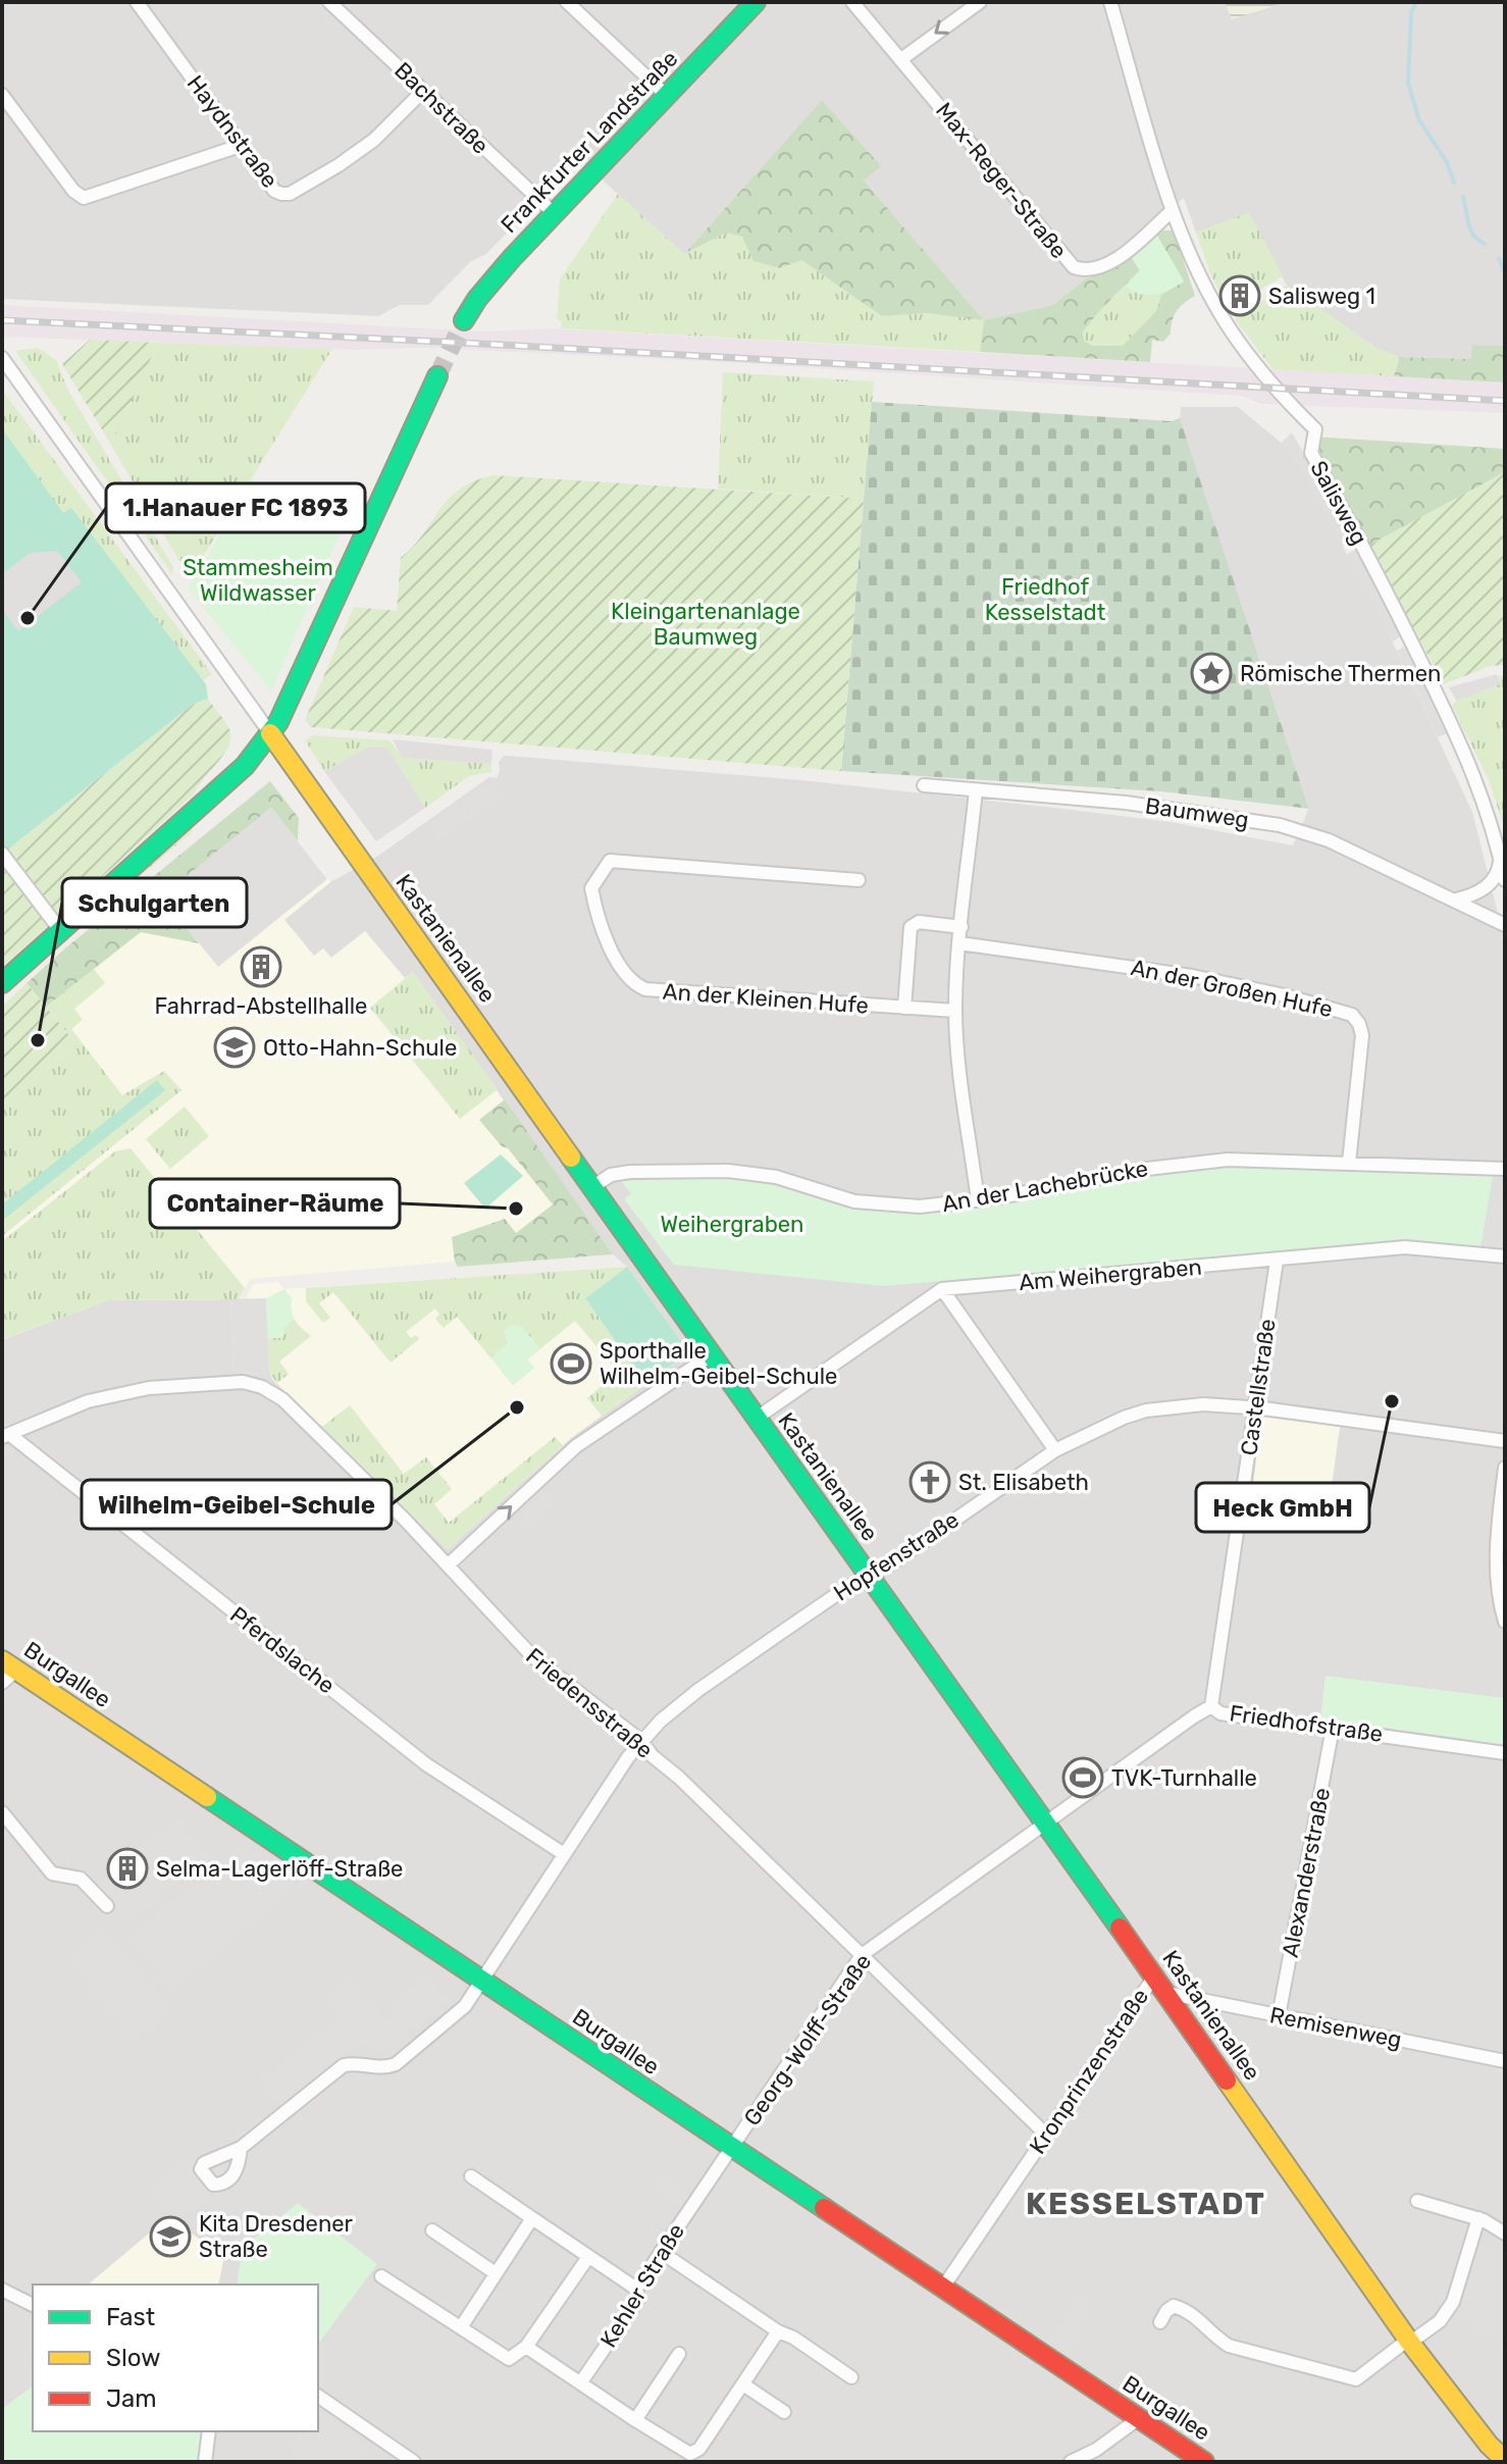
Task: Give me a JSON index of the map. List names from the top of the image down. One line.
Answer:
{"streets":{"street":["Bachstraße","Haydnstraße","Frankfurter Landstraße","Max-Reger-Straße","Salisweg","Baumweg","Kastanienallee","An der Großen Hufe","An der Kleinen Hufe","An der Lachebrücke","Am Weihergraben","Castellstraße","Hopfenstraße","Pferdslache","Burgallee","Friedensstraße","Friedhofstraße","Alexanderstraße","Remisenweg","Georg-Wolff-Straße","Kronprinzenstraße","Kehler Straße"]},"crossings":[["Bachstraße","Haydnstraße"],["Bachstraße","Frankfurter Landstraße"],["Max-Reger-Straße","Salisweg"],["Kastanienallee","An der Lachebrücke"],["Kastanienallee","Am Weihergraben"],["Kastanienallee","Hopfenstraße"],["Kastanienallee","Friedhofstraße"],["Kastanienallee","Remisenweg"],["Kastanienallee","Georg-Wolff-Straße"],["Kastanienallee","Kronprinzenstraße"],["An der Großen Hufe","An der Lachebrücke"],["Am Weihergraben","Castellstraße"],["Castellstraße","Hopfenstraße"],["Castellstraße","Friedhofstraße"],["Hopfenstraße","Pferdslache"],["Hopfenstraße","Burgallee"],["Hopfenstraße","Friedensstraße"],["Pferdslache","Friedensstraße"],["Burgallee","Georg-Wolff-Straße"],["Burgallee","Kronprinzenstraße"],["Burgallee","Kehler Straße"],["Friedensstraße","Georg-Wolff-Straße"],["Friedensstraße","Kronprinzenstraße"],["Friedhofstraße","Alexanderstraße"],["Friedhofstraße","Georg-Wolff-Straße"],["Alexanderstraße","Remisenweg"],["Georg-Wolff-Straße","Kehler Straße"]],"districts":["KESSELSTADT"],"parks":["Stammesheim Wildwasser","Friedhof Kesselstadt","Kleingartenanlage Baumweg","Weihergraben"],"places":{"building":["Salisweg 1","Fahrrad-Abstellhalle","Selma-Lagerlöff-Straße"],"other":["1.Hanauer FC 1893","Schulgarten","Container-Räume","Heck GmbH","Wilhelm-Geibel-Schule"],"place":["Römische Thermen"],"school or university":["Otto-Hahn-Schule","Kita Dresdener Straße"],"sports":["Sporthalle Wilhelm-Geibel-Schule","TVK-Turnhalle"],"church":["St. Elisabeth"]},"legend":["Fast","Slow","Jam"]}
